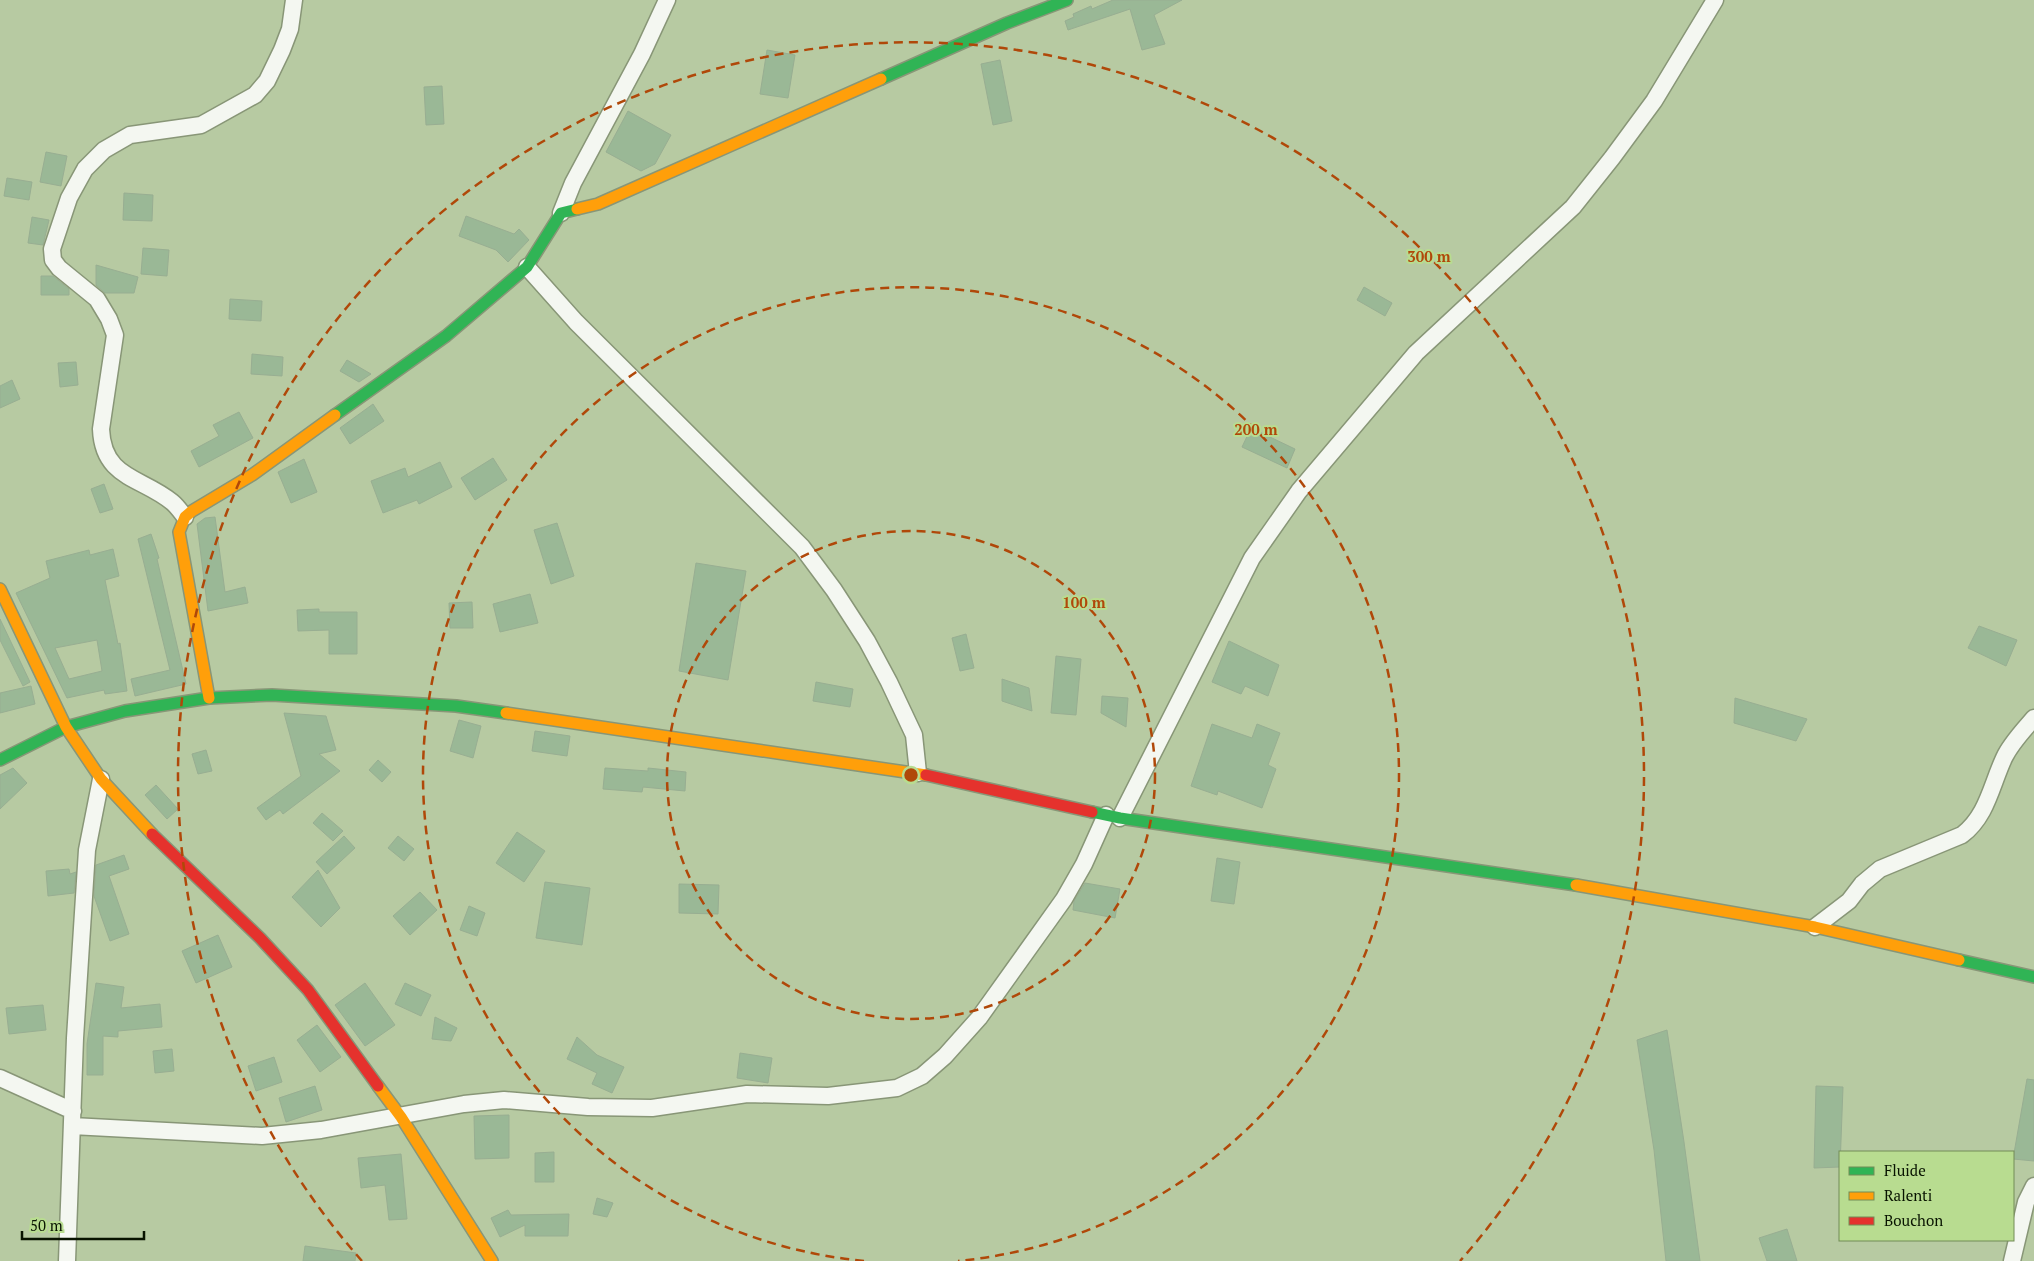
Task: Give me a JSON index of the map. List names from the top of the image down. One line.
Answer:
{"legend":["Fluide","Ralenti","Bouchon"],"scale_bar":"50 m","rings":["300 m","200 m","100 m"]}
